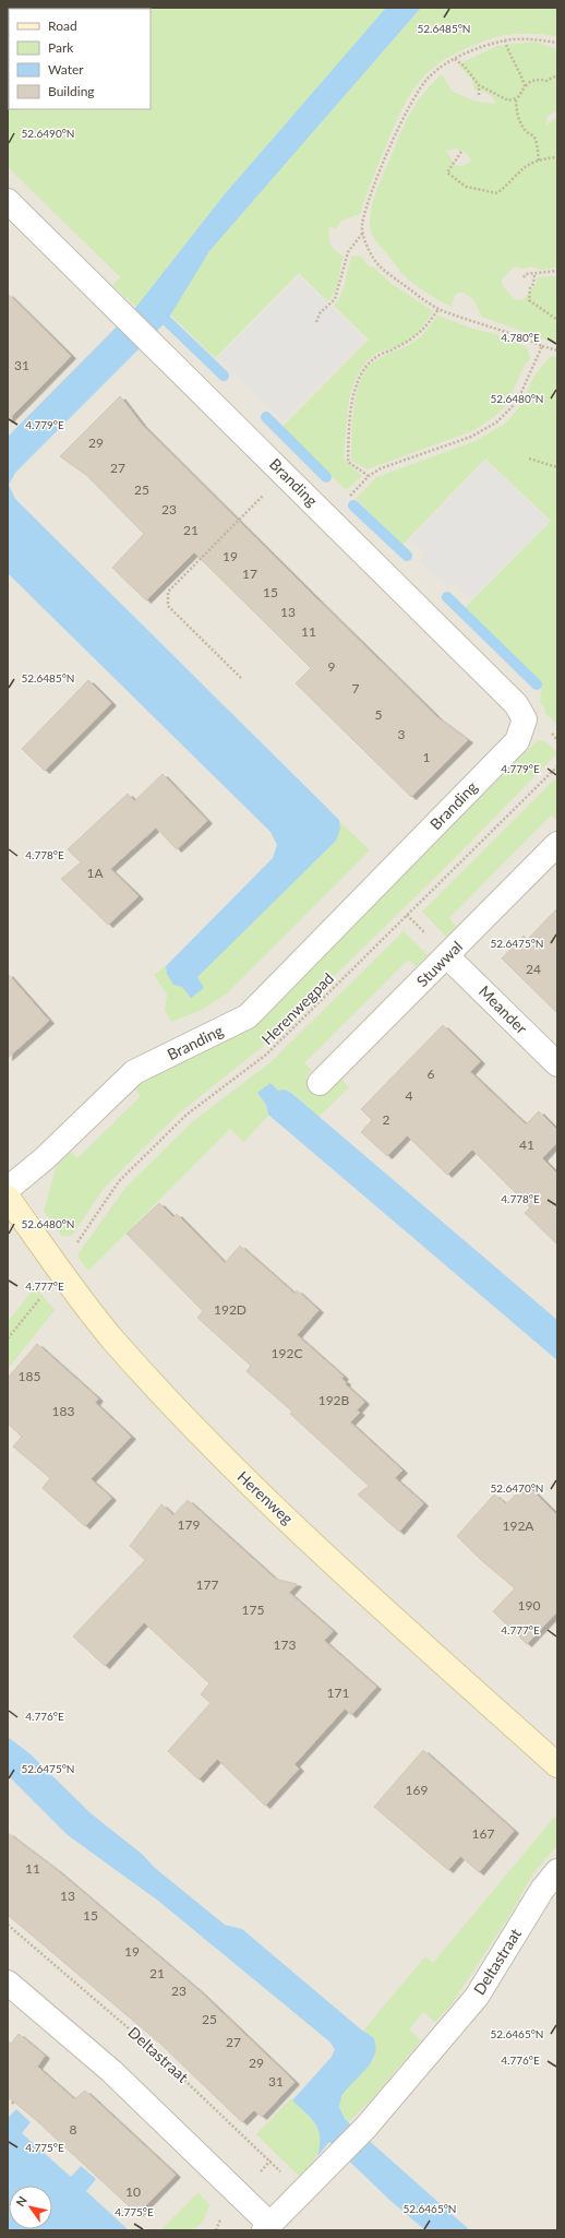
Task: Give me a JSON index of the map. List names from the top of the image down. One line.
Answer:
{"streets":{"street":["Branding","Stuwwal","Meander","Herenweg","Deltastraat"],"path":["Herenwegpad"]},"crossings":[["Stuwwal","Meander"],["Herenwegpad","Herenweg"]],"house_numbers":["31","29","27","25","23","21","19","17","15","13","11","9","7","5","3","1","1A","24","6","4","2","41","192D","192C","185","192B","183","179","192A","177","190","175","173","171","169","167","11","13","15","19","21","23","25","27","29","31","8","10"],"legend":["Road","Park","Water","Building"],"north":"top left","coordinates":["52.6485°N","52.6490°N","4.780°E","52.6480°N","4.779°E","4.778°E","52.6475°N","4.777°E","52.6470°N","4.776°E","52.6465°N","4.775°E"]}
